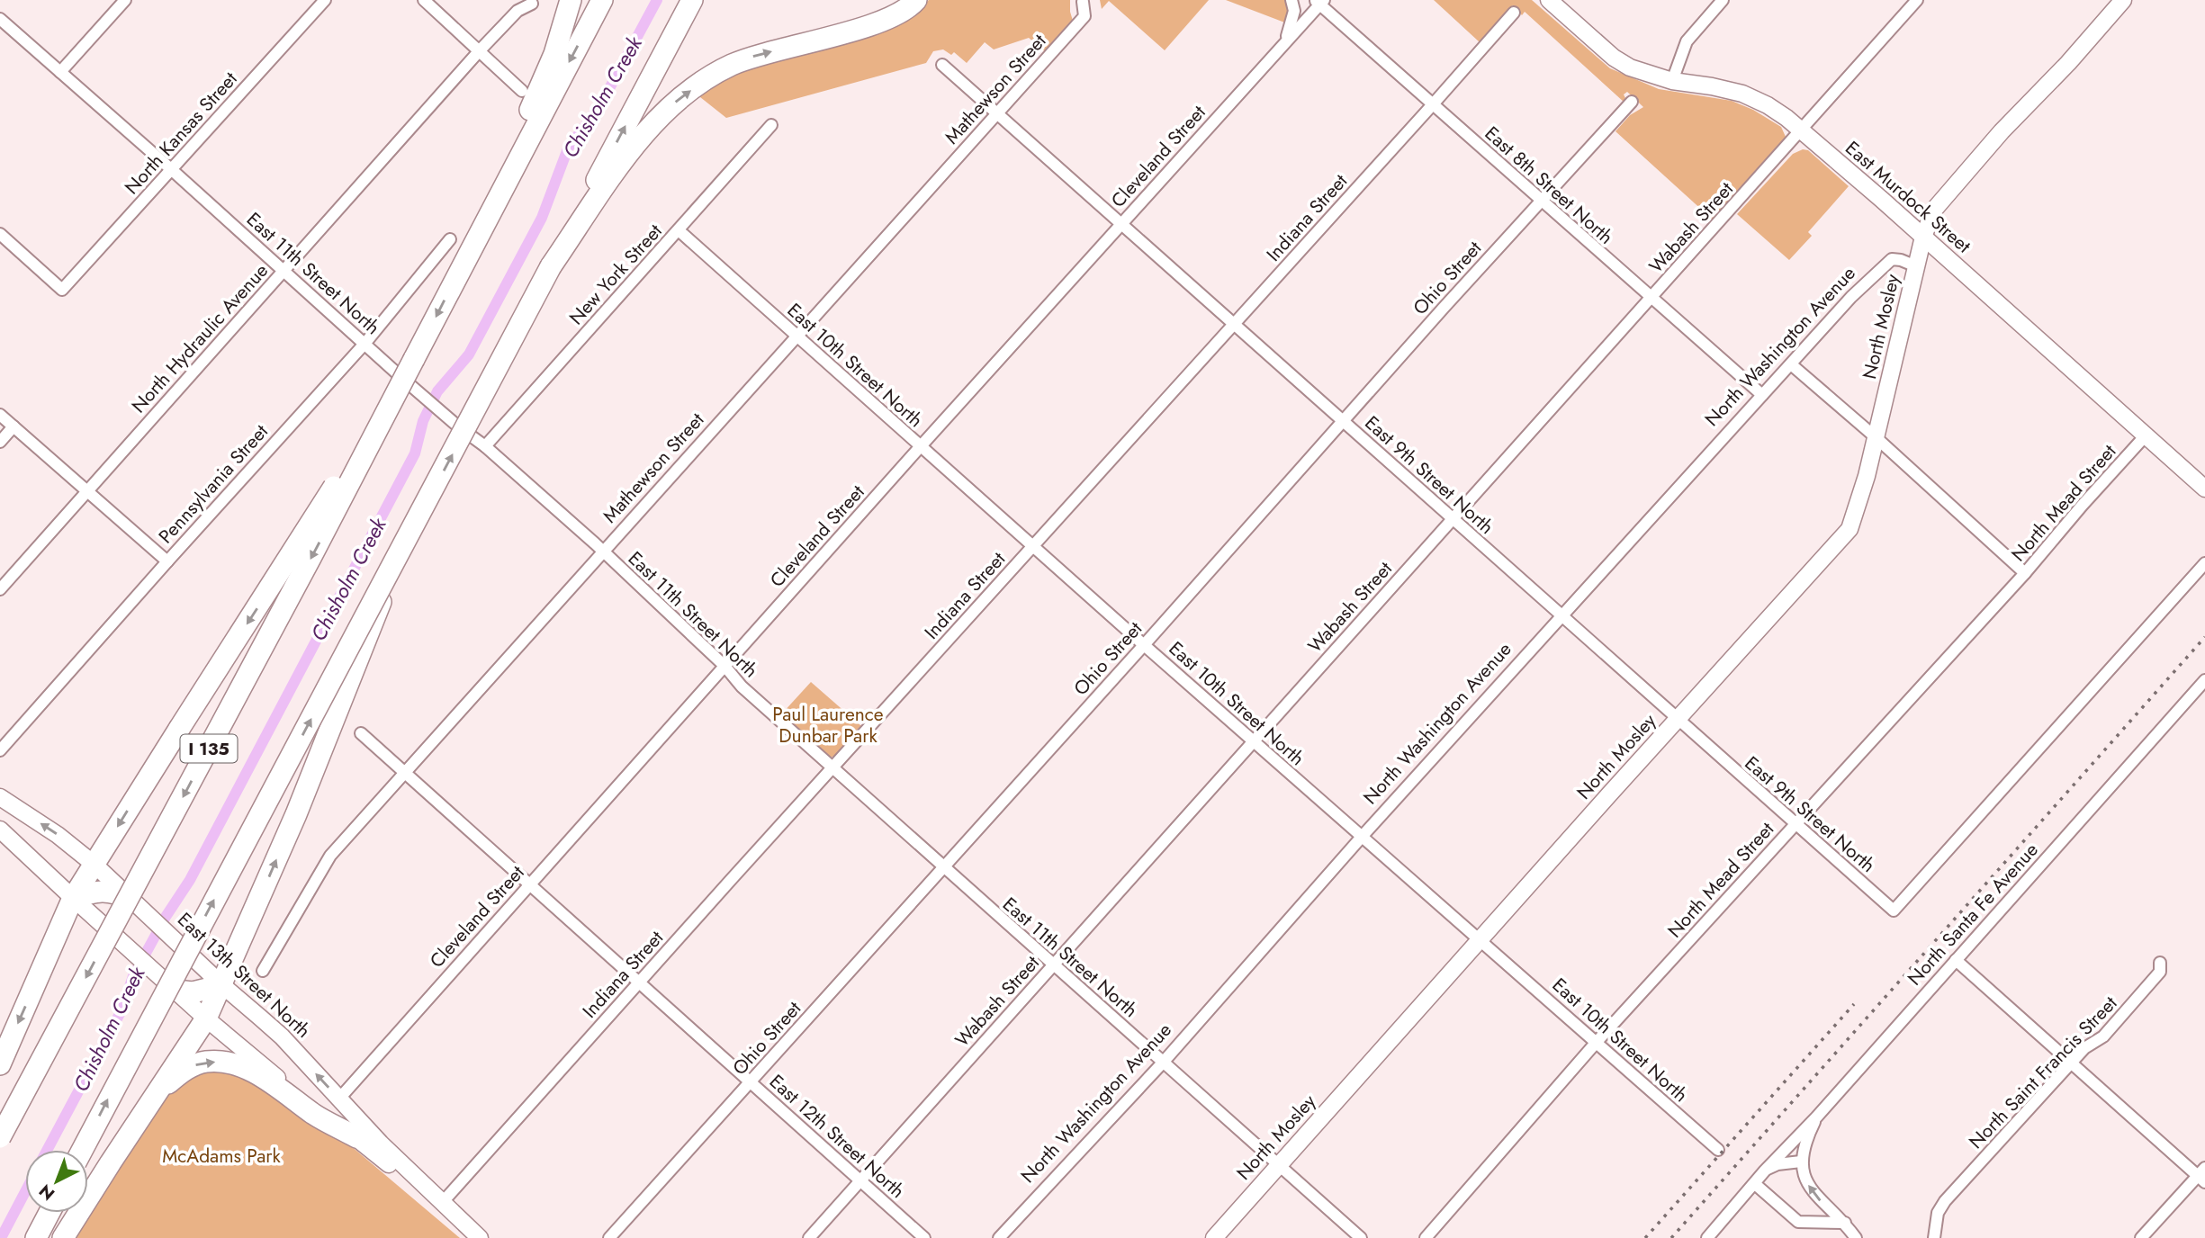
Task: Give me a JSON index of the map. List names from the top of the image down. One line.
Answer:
{"streets":{"highway":["I 135"],"street":["Mathewson Street","North Kansas Street","Cleveland Street","East 8th Street North","East Murdock Street","Indiana Street","Wabash Street","East 11th Street North","New York Street","Ohio Street","North Mosley","North Hydraulic Avenue","North Washington Avenue","East 10th Street North","East 9th Street North","Pennsylvania Street","North Mead Street","North Santa Fe Avenue","East 13th Street North","North Saint Francis Street","East 12th Street North"]},"crossings":[["Mathewson Street","East 11th Street North"],["Mathewson Street","East 10th Street North"],["Mathewson Street","East 9th Street North"],["Mathewson Street","East 12th Street North"],["North Kansas Street","East 11th Street North"],["Cleveland Street","East 8th Street North"],["Cleveland Street","East 11th Street North"],["Cleveland Street","East 10th Street North"],["Cleveland Street","East 9th Street North"],["Cleveland Street","East 13th Street North"],["Cleveland Street","East 12th Street North"],["East 8th Street North","Indiana Street"],["East 8th Street North","Wabash Street"],["East 8th Street North","Ohio Street"],["East 8th Street North","North Washington Avenue"],["East Murdock Street","Wabash Street"],["East Murdock Street","North Mosley"],["East Murdock Street","North Mead Street"],["Indiana Street","East 11th Street North"],["Indiana Street","East 10th Street North"],["Indiana Street","East 9th Street North"],["Indiana Street","East 13th Street North"],["Indiana Street","East 12th Street North"],["Wabash Street","East 11th Street North"],["Wabash Street","East 10th Street North"],["Wabash Street","East 9th Street North"],["Wabash Street","East 12th Street North"],["East 11th Street North","New York Street"],["East 11th Street North","Ohio Street"],["East 11th Street North","North Mosley"],["East 11th Street North","North Hydraulic Avenue"],["East 11th Street North","North Washington Avenue"],["East 11th Street North","Pennsylvania Street"],["New York Street","East 10th Street North"],["Ohio Street","East 10th Street North"],["Ohio Street","East 9th Street North"],["Ohio Street","East 12th Street North"],["North Mosley","North Washington Avenue"],["North Mosley","East 10th Street North"],["North Mosley","East 9th Street North"],["North Washington Avenue","East 10th Street North"],["North Washington Avenue","East 9th Street North"],["East 10th Street North","North Mead Street"],["East 9th Street North","North Mead Street"]],"water":["Chisholm Creek"],"parks":["Paul Laurence Dunbar Park","McAdams Park"],"north":"bottom left"}
